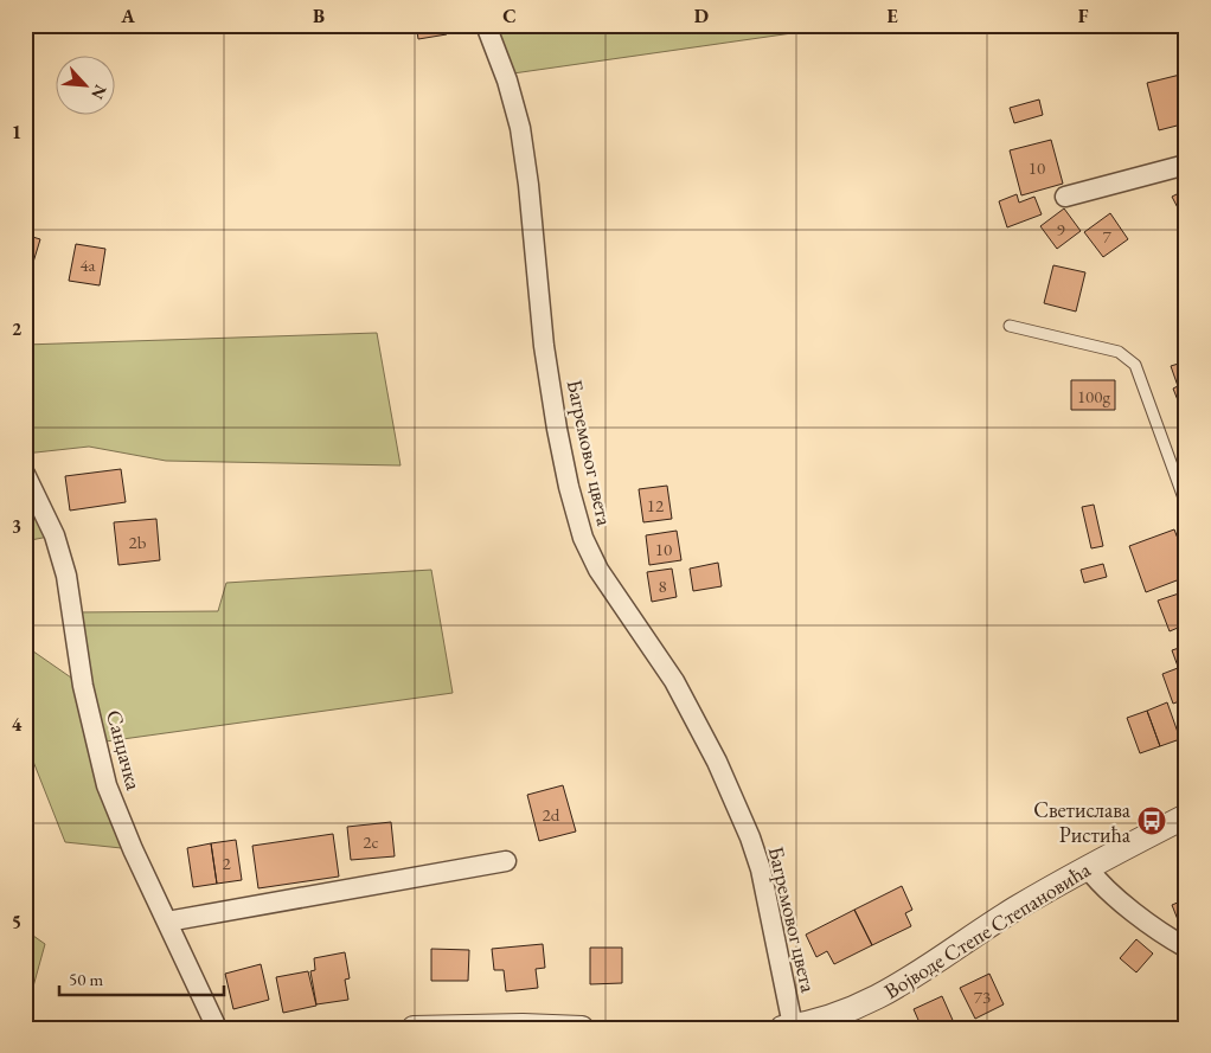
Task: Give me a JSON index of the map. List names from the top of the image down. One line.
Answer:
{"streets":{"street":["Багремовог цвета","Санџачка","Војводе Степе Степановића"]},"crossings":[["Багремовог цвета","Војводе Степе Степановића"]],"places":{"bus stop":["Светислава Ристића"]},"house_numbers":["10","9","7","4a","100g","12","2b","10","8","2d","2c","2","73"],"scale_bar":"50 m","north":"bottom right","grid":{"columns":["A","B","C","D","E","F"],"rows":["1","2","3","4","5"]}}
